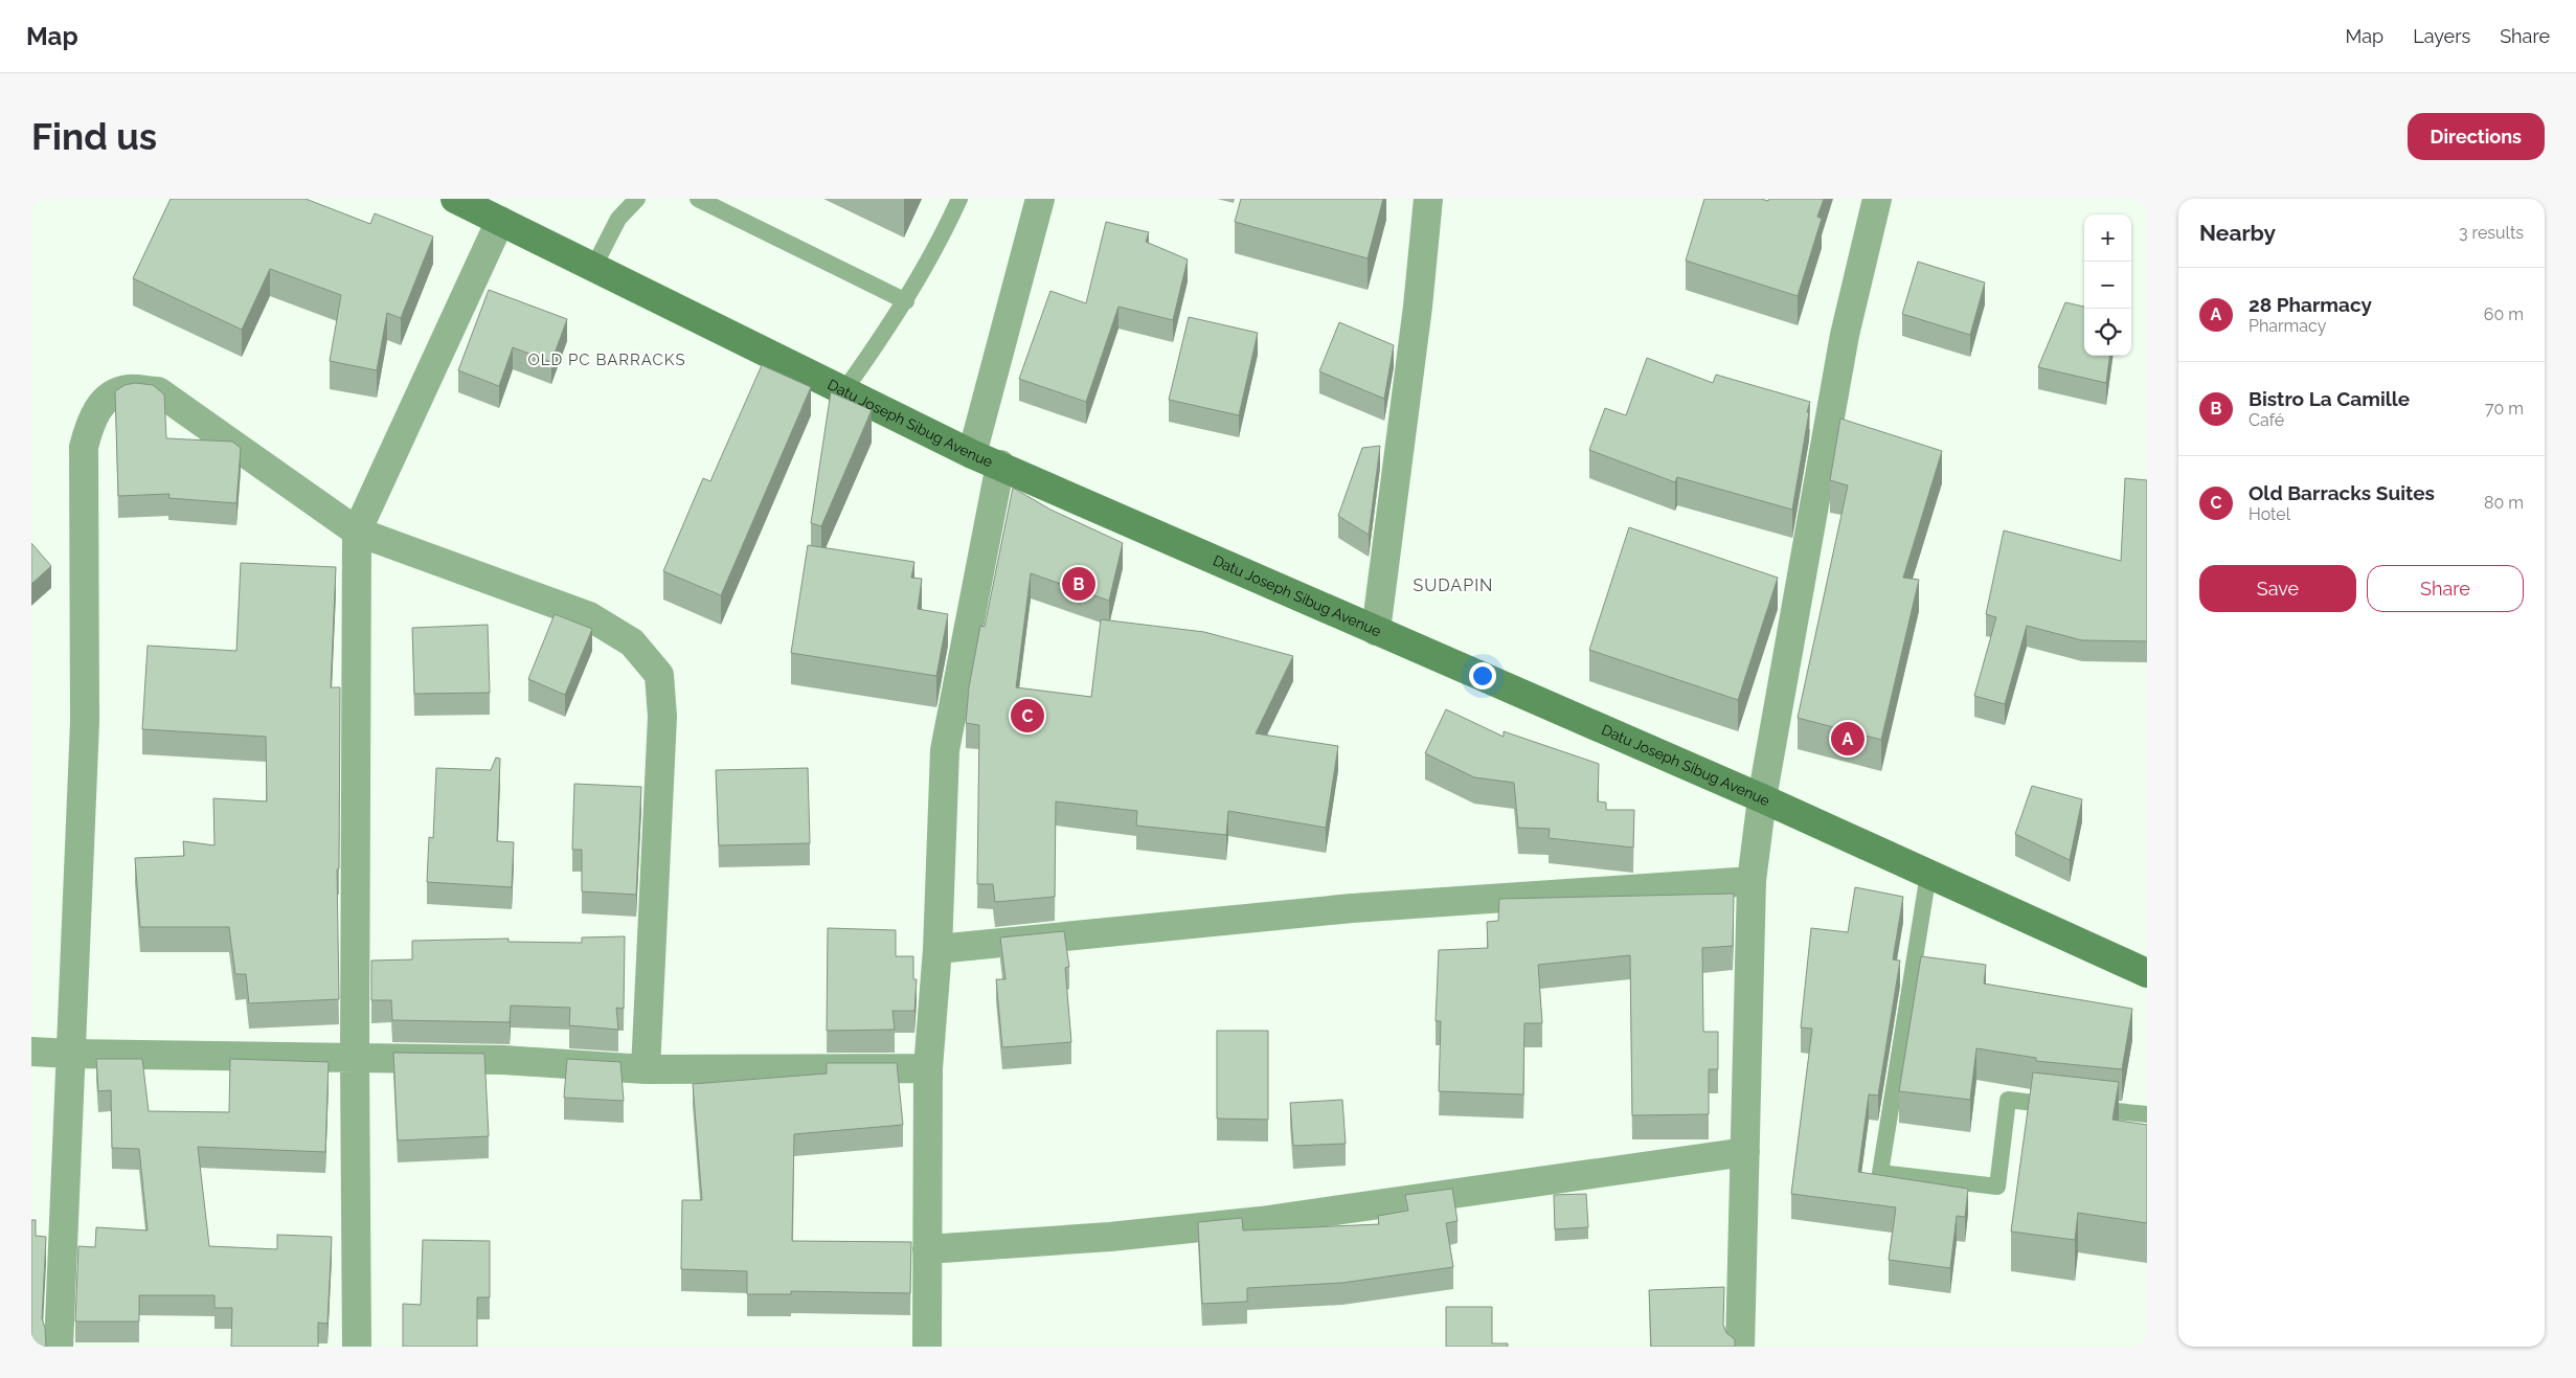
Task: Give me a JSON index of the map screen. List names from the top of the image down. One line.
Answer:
{"streets":{"main road":["Datu Joseph Sibug Avenue"]},"districts":["OLD PC BARRACKS","SUDAPIN"],"page":{"header":"Map","nav":["Map","Layers","Share"],"buttons":["Directions",["Save","Share"]],"title":"Find us","heading":["Nearby","3 results"],"map_buttons":["+","−"],"list":[{"mark":"A","name":"28 Pharmacy","note":"Pharmacy","value":"60 m"},{"mark":"B","name":"Bistro La Camille","note":"Café","value":"70 m"},{"mark":"C","name":"Old Barracks Suites","note":"Hotel","value":"80 m"}],"pins":["B","C","A"]}}
